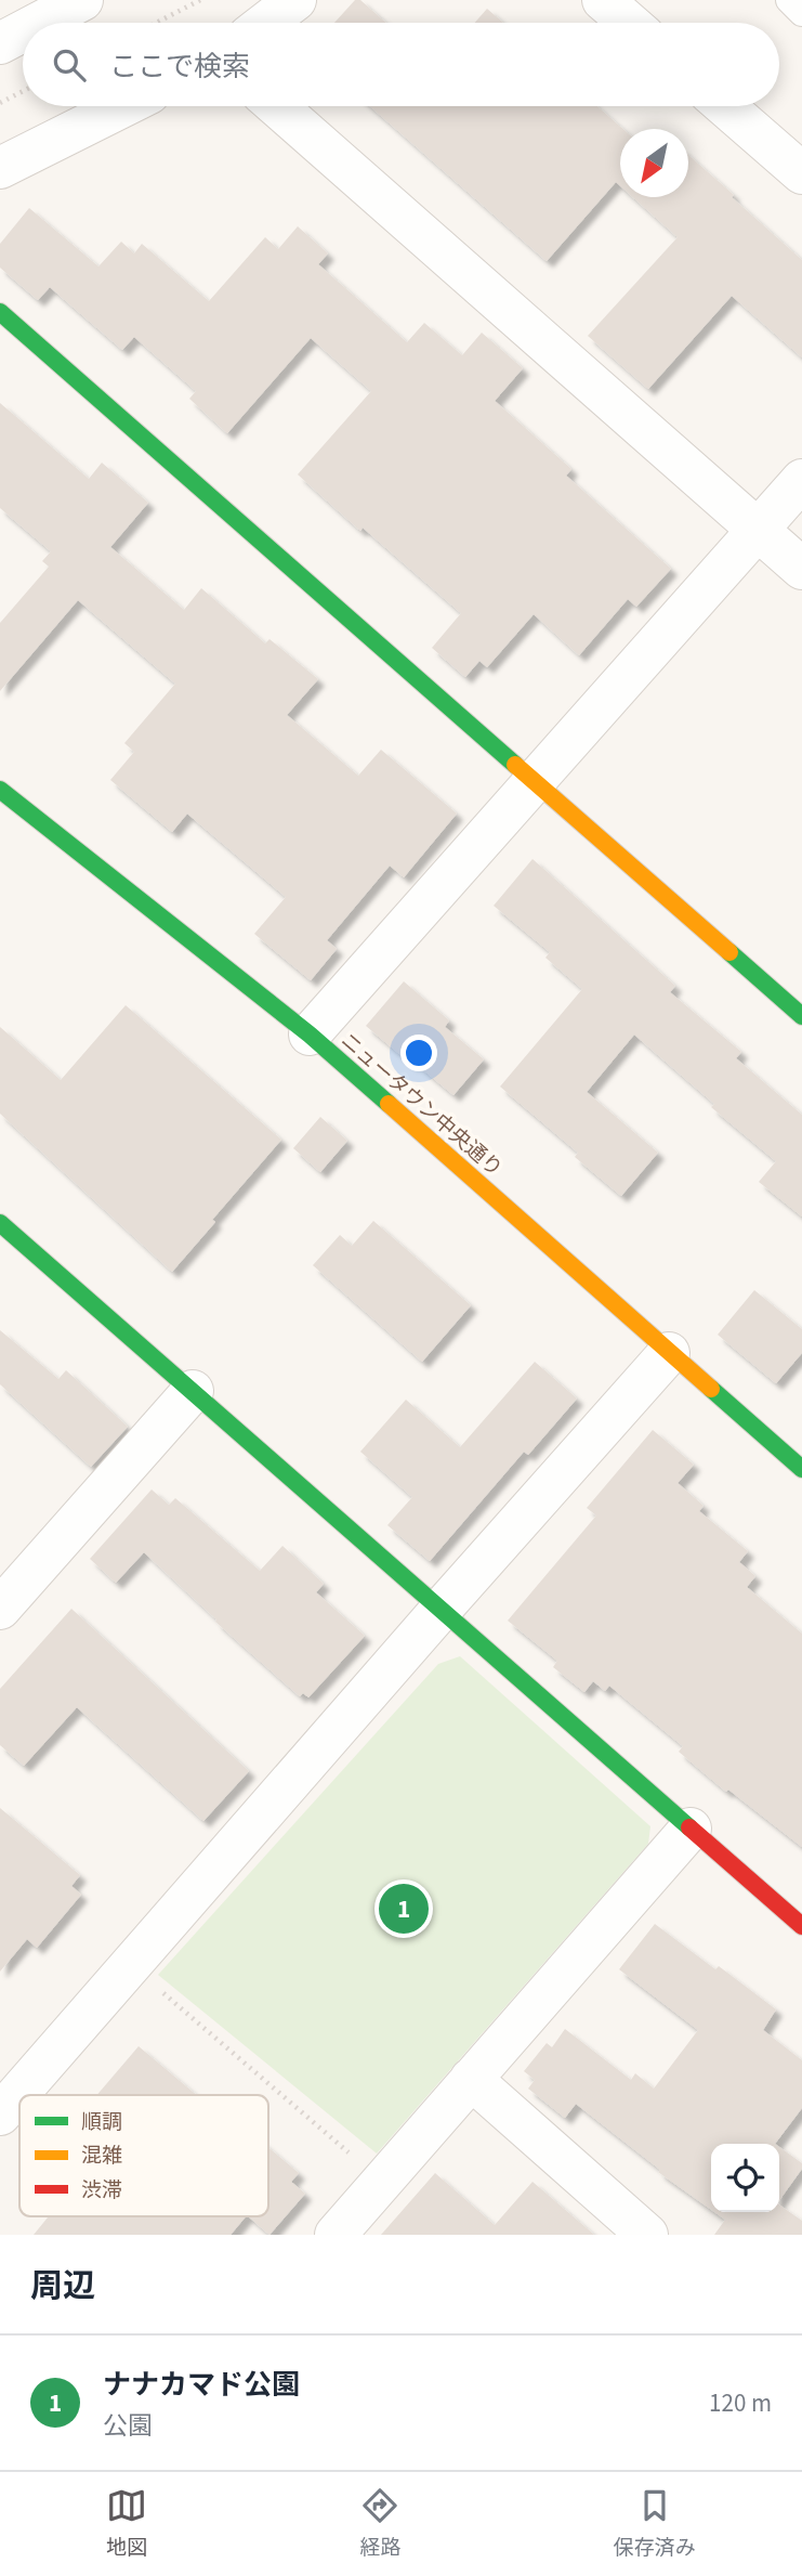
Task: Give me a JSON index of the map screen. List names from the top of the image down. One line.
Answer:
{"streets":{"street":["ニュータウン中央通り"]},"legend":["順調","混雑","渋滞"],"north":"bottom left","page":{"search":"ここで検索","pins":"1","heading":"周辺","list":[{"mark":"1","name":"ナナカマド公園","note":"公園","value":"120 m"}],"nav":["地図","経路","保存済み"]}}
